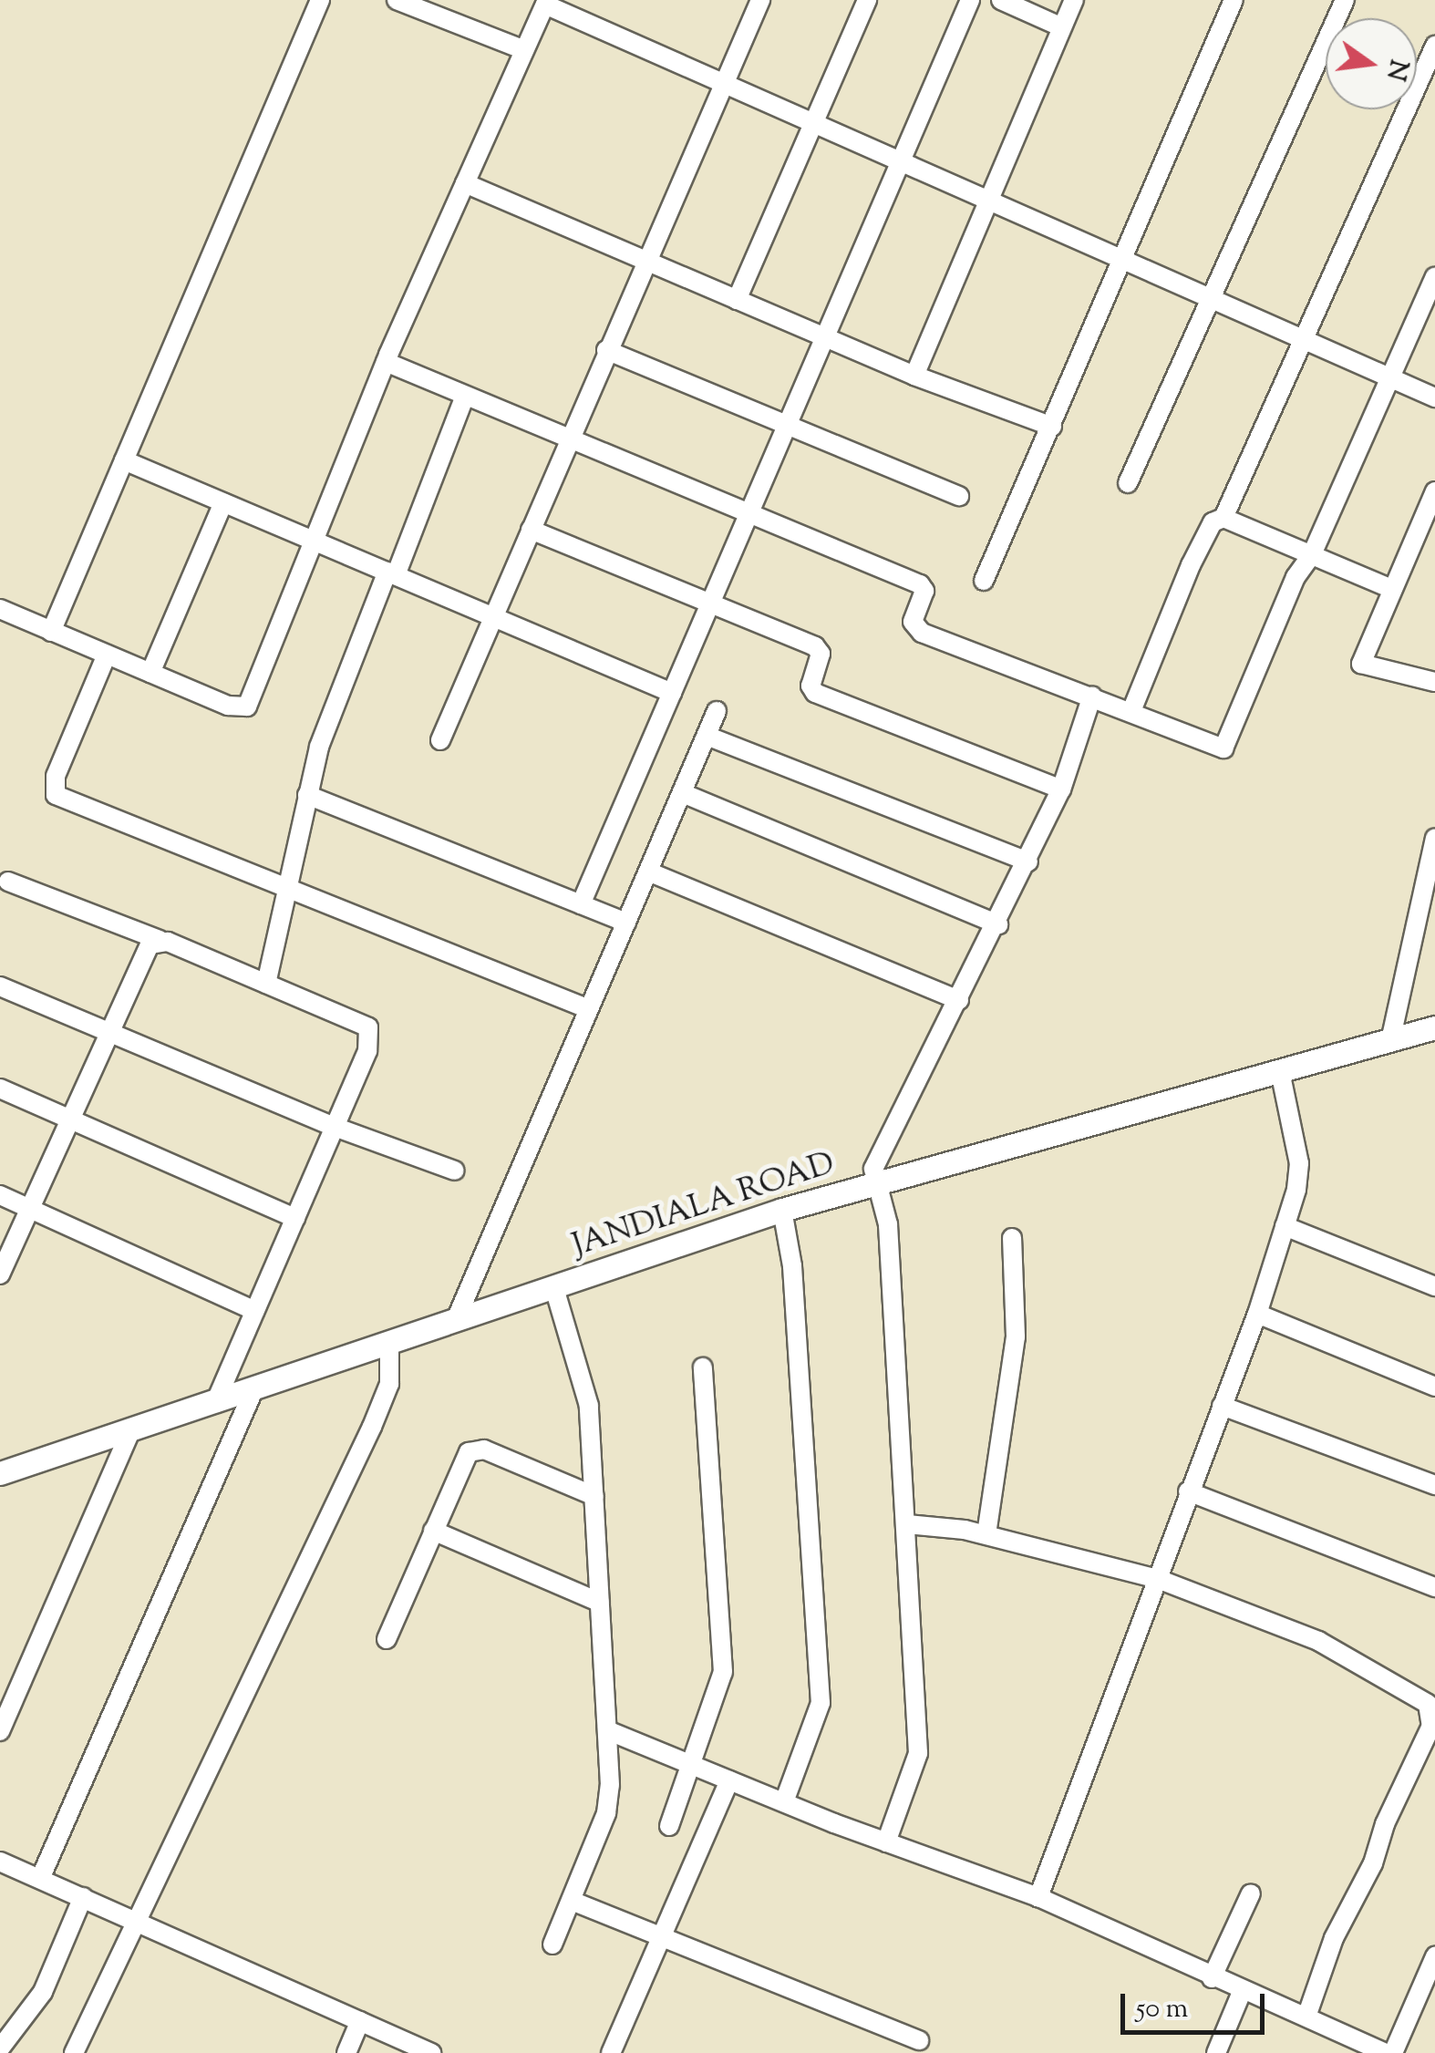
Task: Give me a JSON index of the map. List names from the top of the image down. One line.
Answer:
{"streets":{"street":["JANDIALA ROAD"]},"scale_bar":"50 m","north":"right"}
